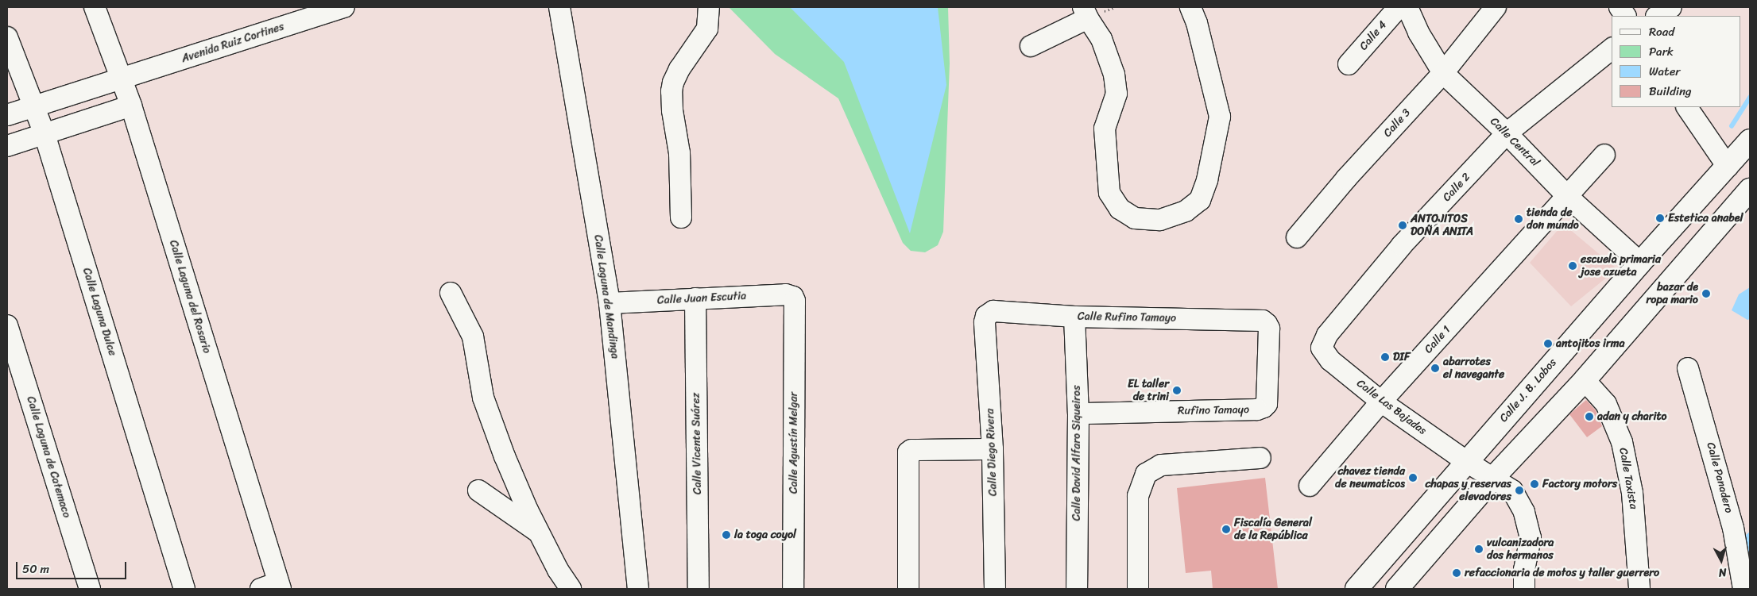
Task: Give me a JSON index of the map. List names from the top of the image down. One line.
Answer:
{"streets":{"main road":["Calle J. B. Lobos"],"street":["Calle 4","Avenida Ruiz Cortines","Calle 3","Calle Central","Calle 2","Calle Laguna del Rosario","Calle Laguna de Mandinga","Calle Juan Escutia","Calle Laguna Dulce","Calle Rufino Tamayo","Calle 1","Calle Las Bajadas","Rufino Tamayo","Calle Agustín Melgar","Calle Vicente Suárez","Calle Diego Rivera","Calle David Alfaro Siqueiros","Calle Laguna de Catemaco","Calle Panadero","Calle Taxista"]},"crossings":[["Avenida Ruiz Cortines","Calle Laguna del Rosario"],["Avenida Ruiz Cortines","Calle Laguna Dulce"],["Calle 3","Calle Central"],["Calle Central","Calle 2"],["Calle Central","Calle 1"],["Calle Central","Calle J. B. Lobos"],["Calle 2","Calle Las Bajadas"],["Calle Laguna de Mandinga","Calle Juan Escutia"],["Calle Juan Escutia","Calle Agustín Melgar"],["Calle Juan Escutia","Calle Vicente Suárez"],["Calle Rufino Tamayo","Rufino Tamayo"],["Calle Rufino Tamayo","Calle Diego Rivera"],["Calle Rufino Tamayo","Calle David Alfaro Siqueiros"],["Calle 1","Calle Las Bajadas"],["Calle J. B. Lobos","Calle Las Bajadas"],["Rufino Tamayo","Calle David Alfaro Siqueiros"]],"places":["Estetica anabel","tienda de don mundo","ANTOJITOS DOÑA ANITA","escuela primaria jose azueta","bazar de ropa mario","antojitos irma","DIF","abarrotes el navegante","EL taller de trini","adan y charito","chavez tienda de neumaticos","Factory motors","chapas y reservas elevadores","Fiscalía General de la República","la toga coyol","vulcanizadora dos hermanos","refaccionaria de motos y taller guerrero"],"legend":["Road","Park","Water","Building"],"scale_bar":"50 m","north":"bottom"}
